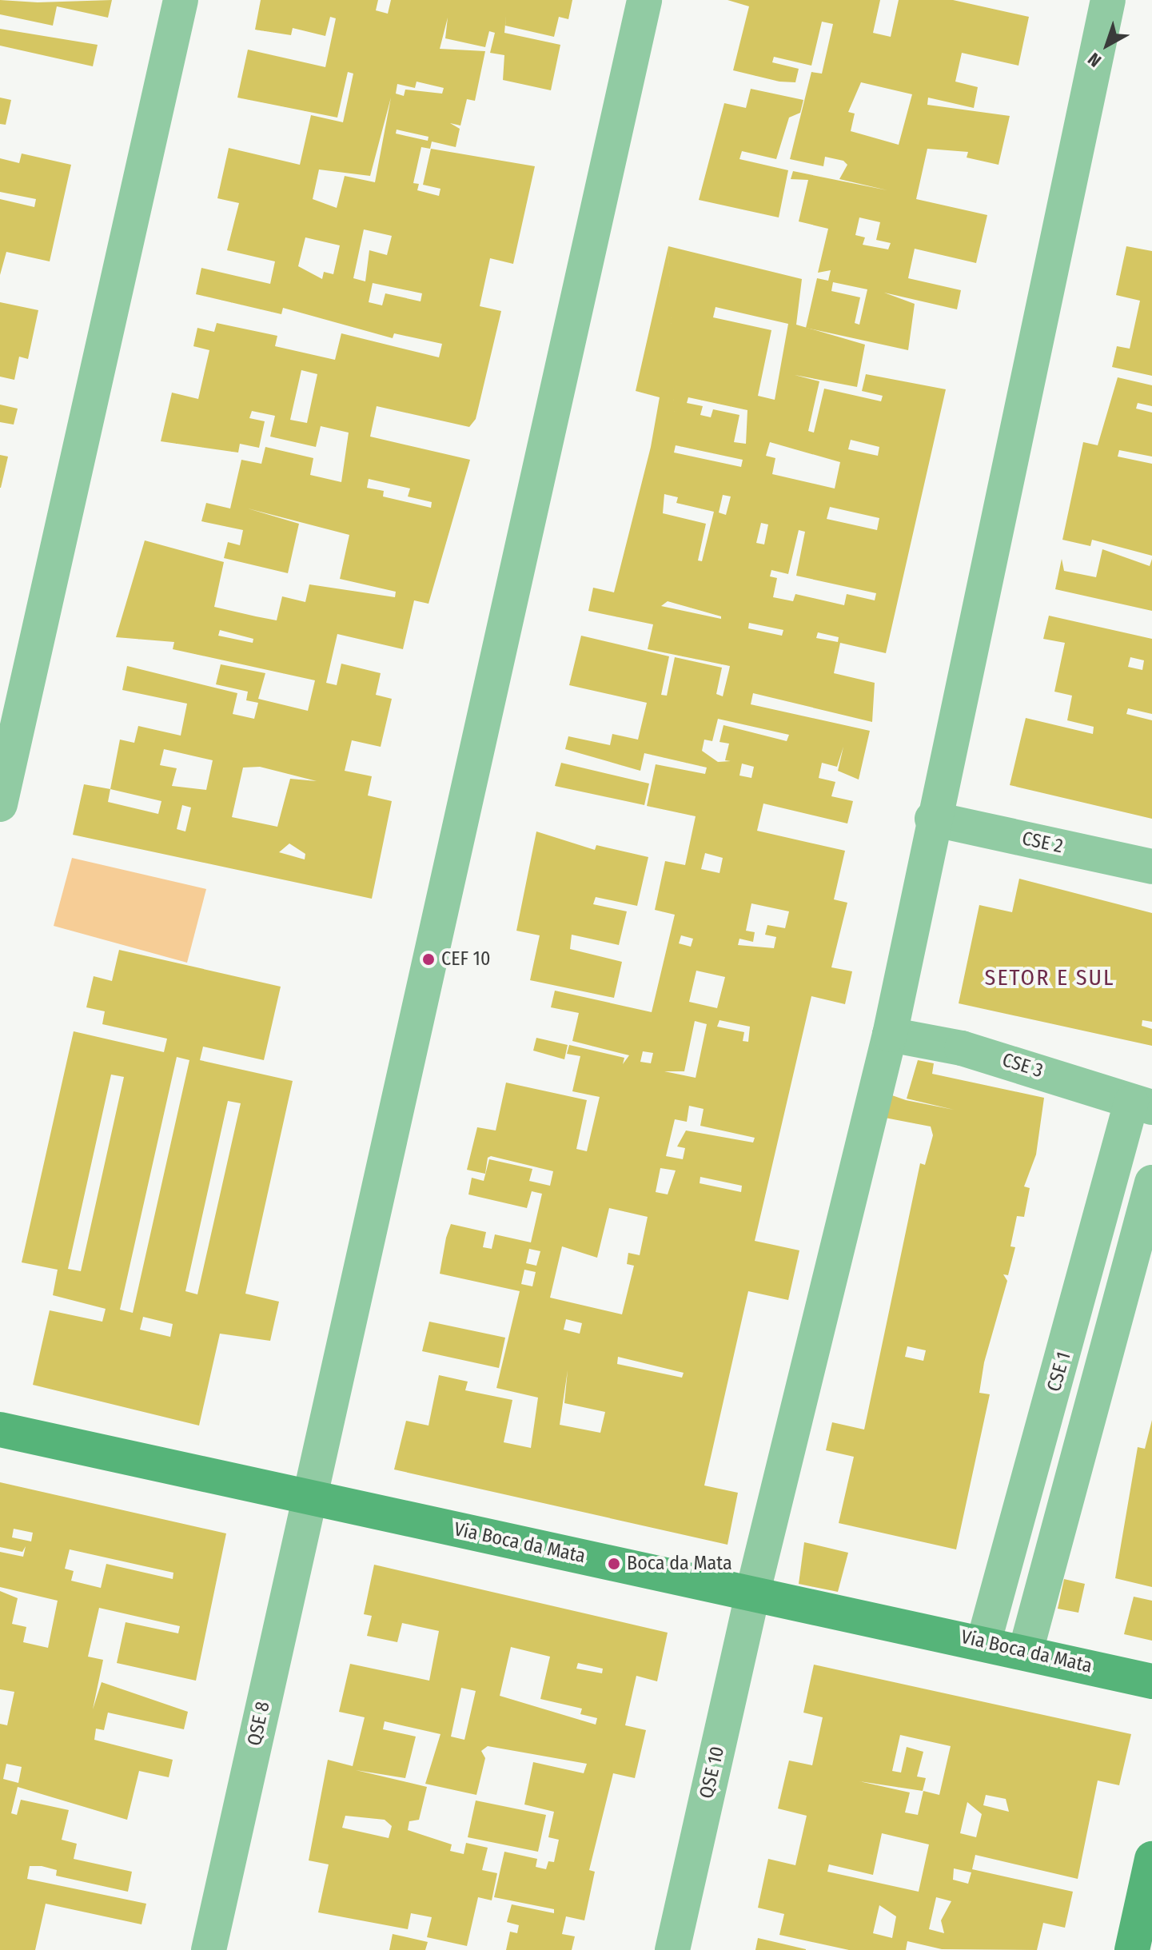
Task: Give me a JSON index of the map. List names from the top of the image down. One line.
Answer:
{"streets":{"street":["CSE 2","CSE 3","CSE 1","Via Boca da Mata","QSE 8","QSE 10"]},"crossings":[["CSE 2","QSE 10"],["CSE 3","CSE 1"],["CSE 3","QSE 10"],["CSE 1","Via Boca da Mata"],["Via Boca da Mata","QSE 8"],["Via Boca da Mata","QSE 10"]],"districts":["SETOR E SUL"],"places":["CEF 10","Boca da Mata"],"north":"bottom left"}
